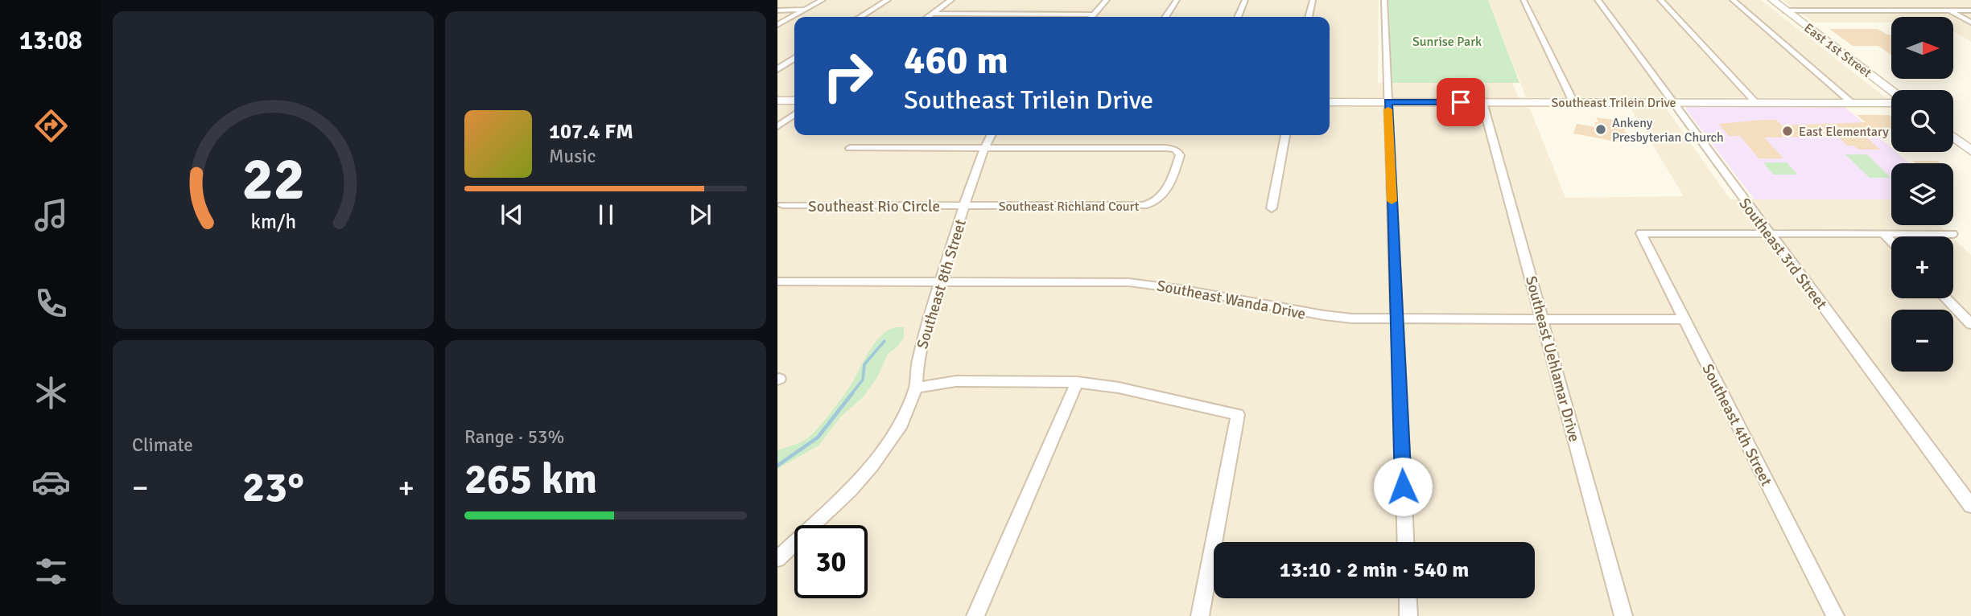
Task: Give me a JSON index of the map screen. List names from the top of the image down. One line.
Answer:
{"streets":{"street":["East 1st Street","Southeast Trilein Drive","Southeast Rio Circle","Southeast Richland Court","Southeast 3rd Street","Southeast 8th Street","Southeast Wanda Drive","Southeast Uehlamar Drive","Southeast 4th Street"]},"crossings":[["Southeast Trilein Drive","Southeast 3rd Street"],["Southeast Trilein Drive","Southeast Uehlamar Drive"],["Southeast Rio Circle","Southeast Richland Court"],["Southeast Rio Circle","Southeast 8th Street"],["Southeast Richland Court","Southeast 8th Street"],["Southeast 3rd Street","Southeast 4th Street"],["Southeast 8th Street","Southeast Wanda Drive"],["Southeast Wanda Drive","Southeast Uehlamar Drive"],["Southeast Wanda Drive","Southeast 4th Street"]],"parks":["Sunrise Park"],"places":["Ankeny Presbyterian Church","East Elementary"],"north":"right","page":{"tabs":"13:08","map_buttons":["+","−"],"turn":["460 m","Southeast Trilein Drive"],"song":["107.4 FM","Music"],"tile":["Climate",["Range · 53%","265 km"]],"heat":["−","23°","+"],"limit":"30","trip":"13:10 · 2 min · 540 m","gauge":["22","km/h"]}}
